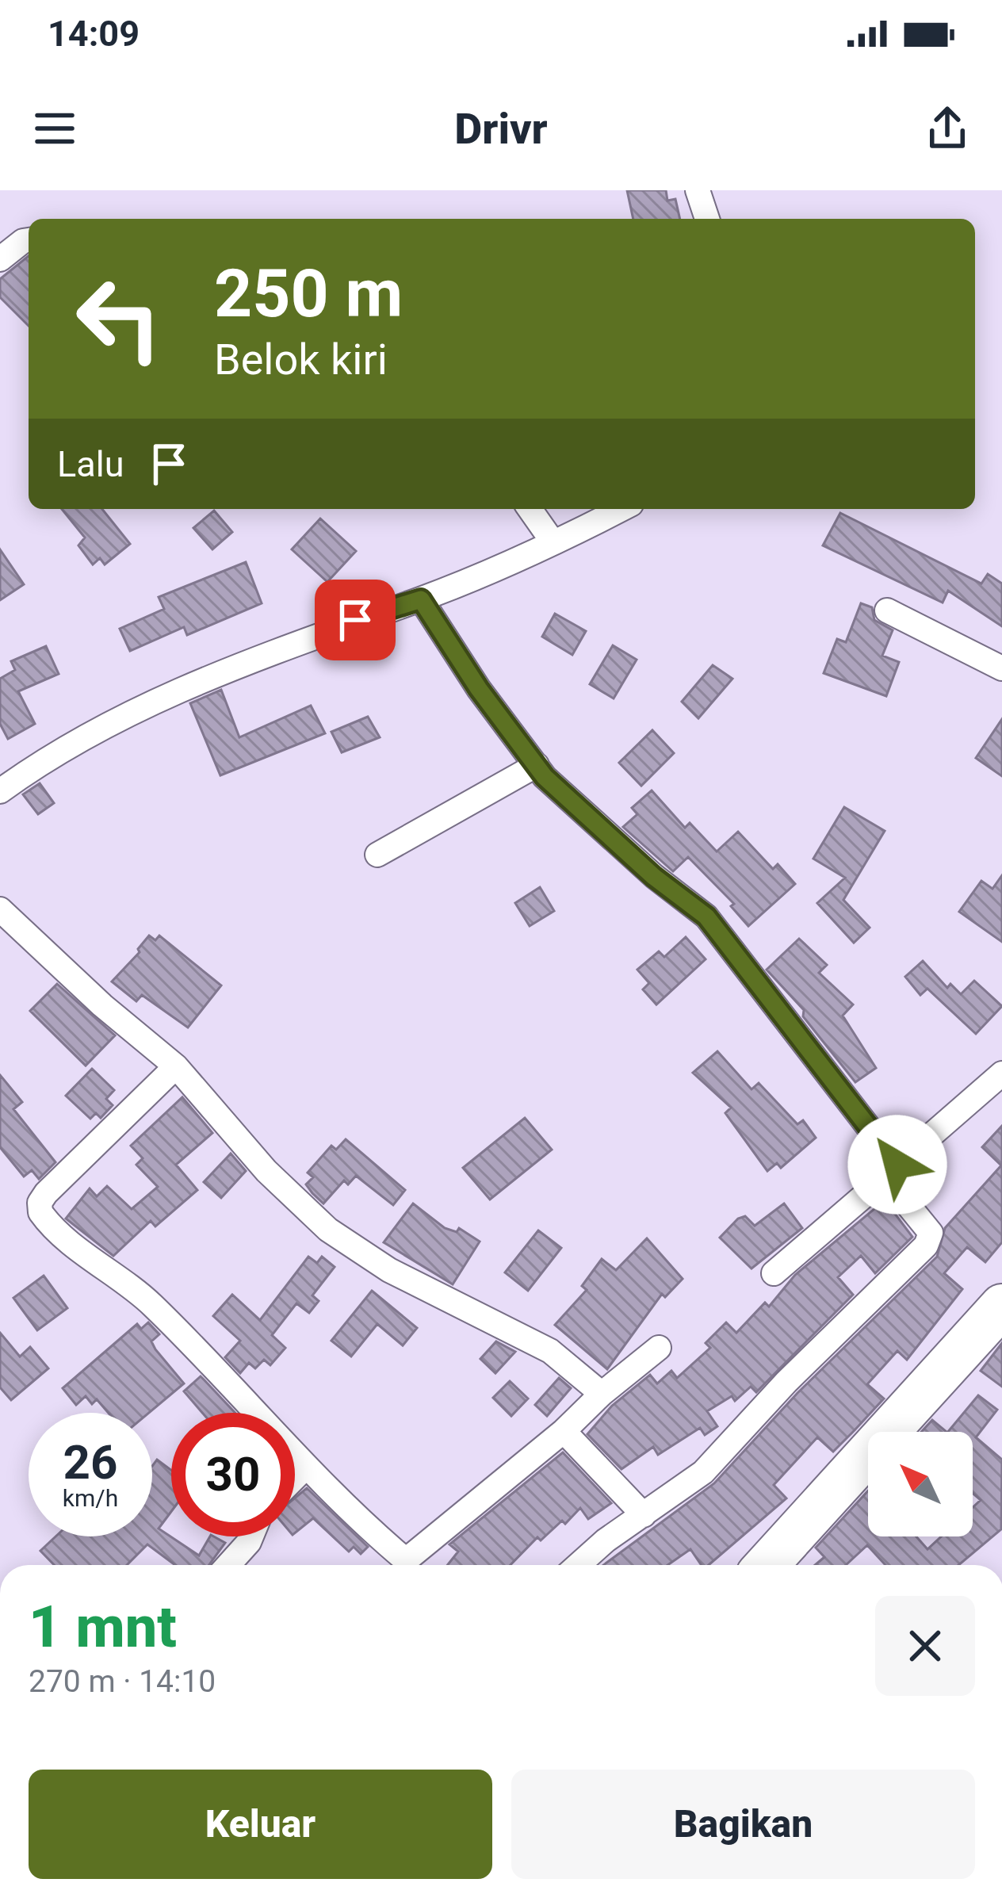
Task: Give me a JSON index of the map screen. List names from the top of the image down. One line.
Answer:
{"north":"top left","page":{"status":"14:09","header":"Drivr","turn":["250 m","Belok kiri"],"then":"Lalu","speed":"26 km/h","limit":"30","heading":["1 mnt","270 m · 14:10"],"buttons":["Keluar","Bagikan"]}}
